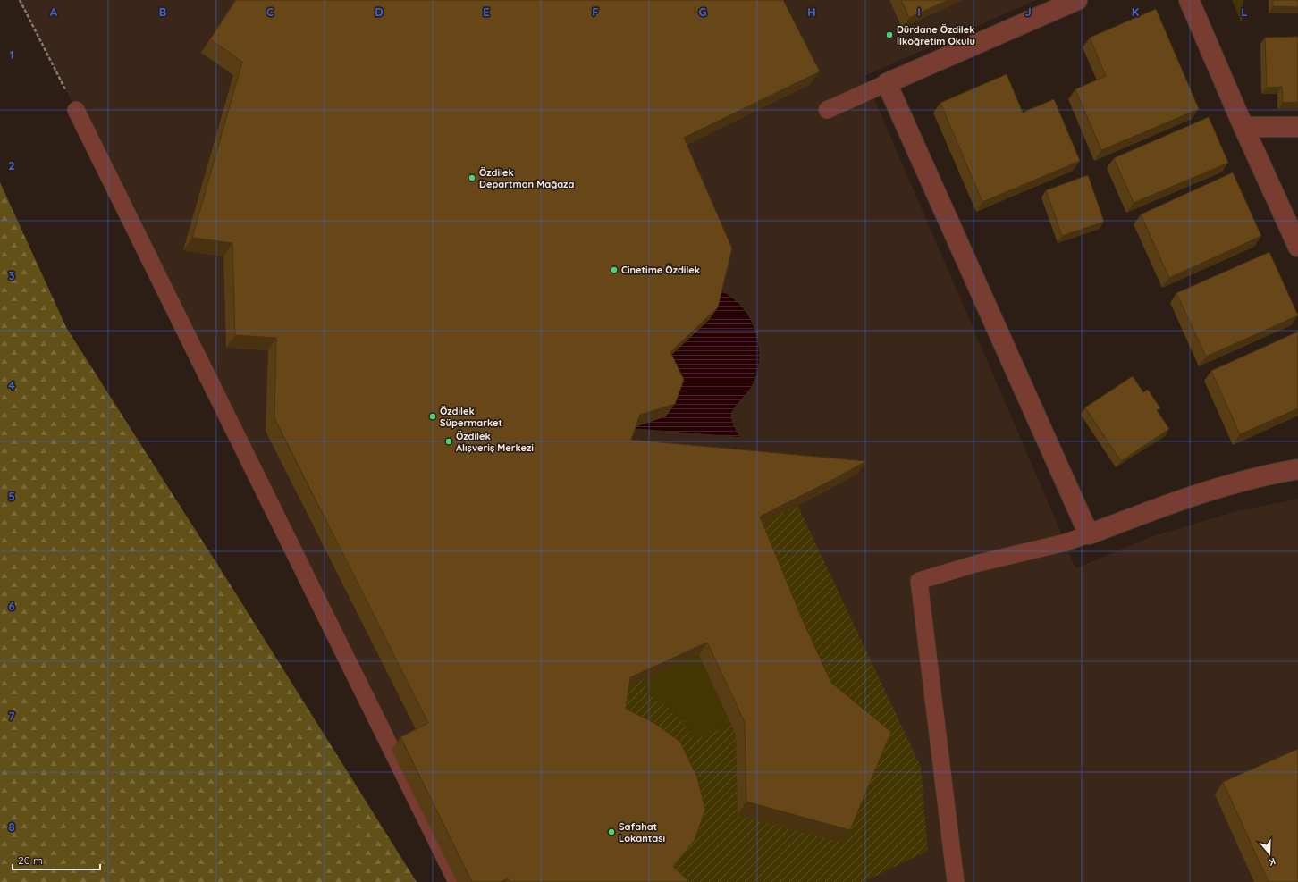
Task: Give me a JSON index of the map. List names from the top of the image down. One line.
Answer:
{"places":["Dürdane Özdilek İlköğretim Okulu","Özdilek Departman Mağaza","Cinetime Özdilek","Özdilek Süpermarket","Özdilek Alışveriş Merkezi","Safahat Lokantası"],"scale_bar":"20 m","north":"bottom","grid":{"columns":["A","B","C","D","E","F","G","H","I","J","K","L"],"rows":["1","2","3","4","5","6","7","8"]}}
